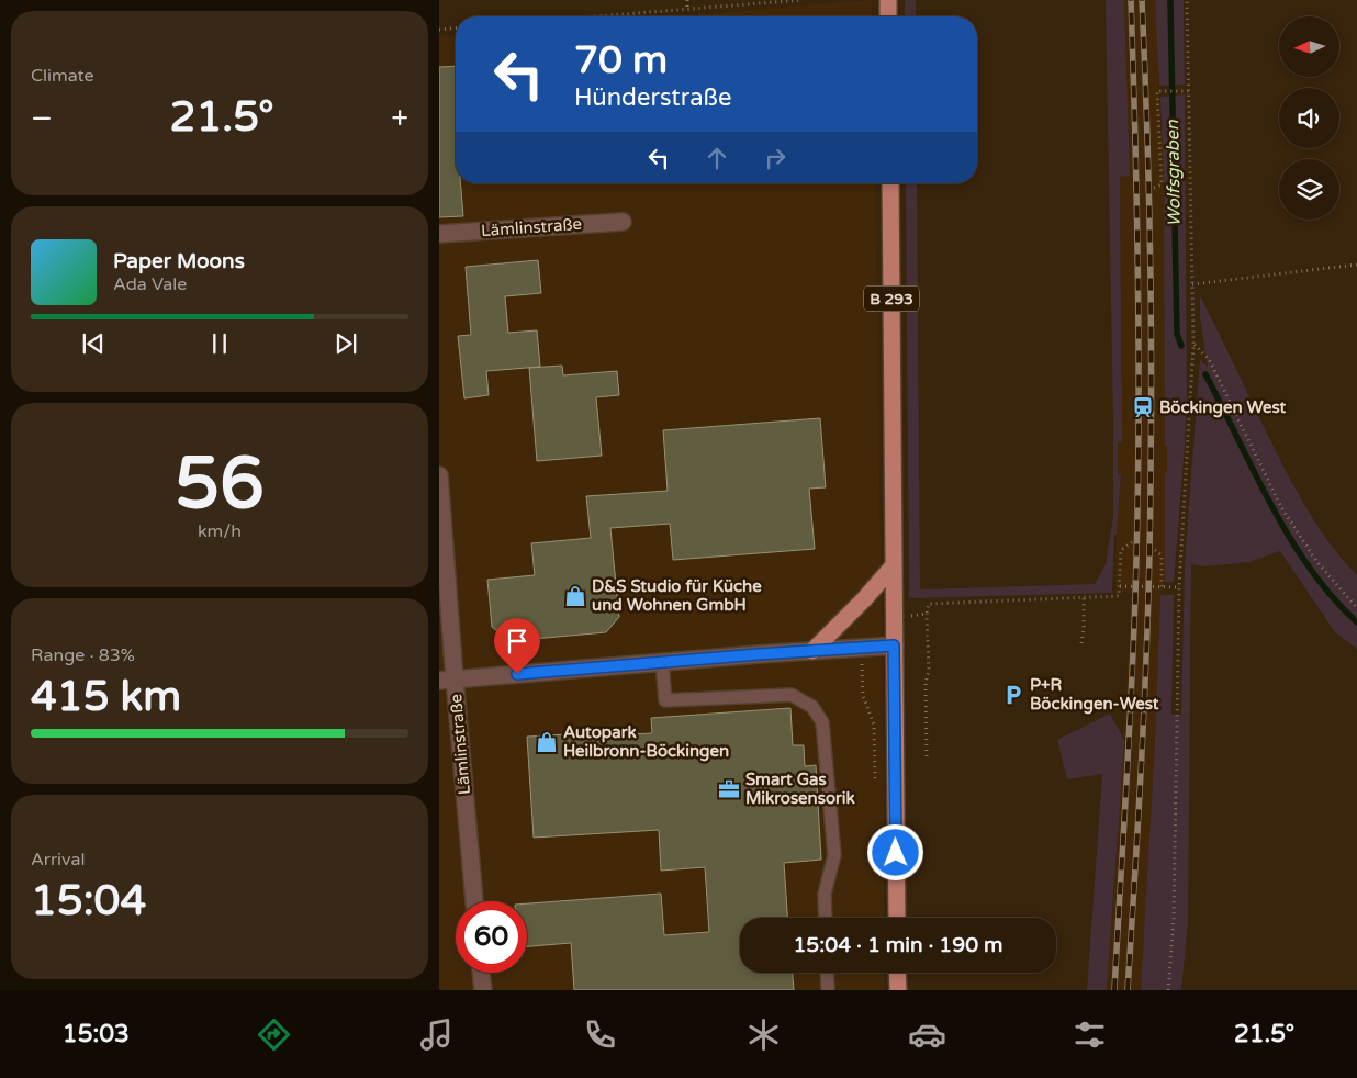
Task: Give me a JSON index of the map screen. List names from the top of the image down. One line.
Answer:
{"streets":{"main road":["B 293"],"street":["Lämlinstraße"]},"water":["Wolfsgraben"],"places":{"station":["Böckingen West"],"shop":["D&S Studio für Küche und Wohnen GmbH","Autopark Heilbronn-Böckingen"],"parking":["P+R Böckingen-West"],"office":["Smart Gas Mikrosensorik"]},"north":"left","page":{"tile":["Climate",["56","km/h"],["Range · 83%","415 km"],["Arrival","15:04"]],"turn":["70 m","Hünderstraße"],"heat":["−","21.5°","+"],"song":["Paper Moons","Ada Vale"],"limit":"60","trip":"15:04 · 1 min · 190 m","tabs":["15:03","21.5°"]}}
